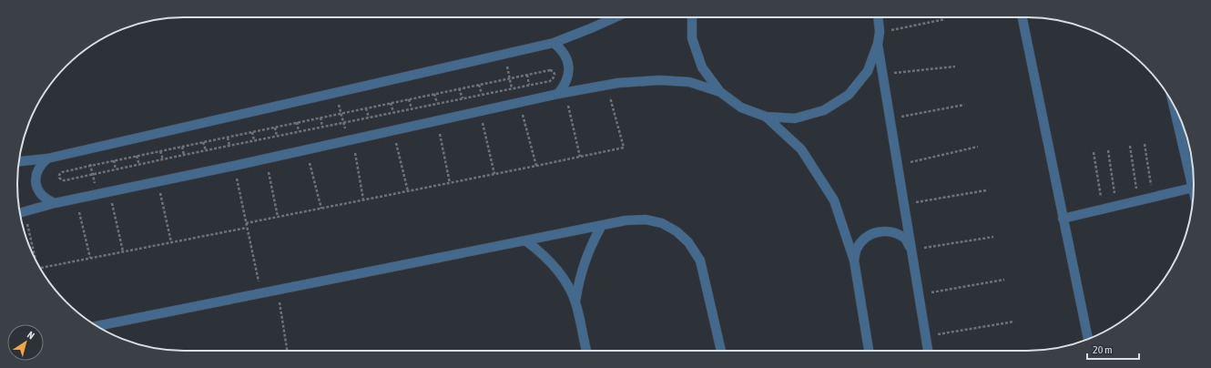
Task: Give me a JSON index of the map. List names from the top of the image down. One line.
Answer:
{"scale_bar":"20 m","north":"top right"}
